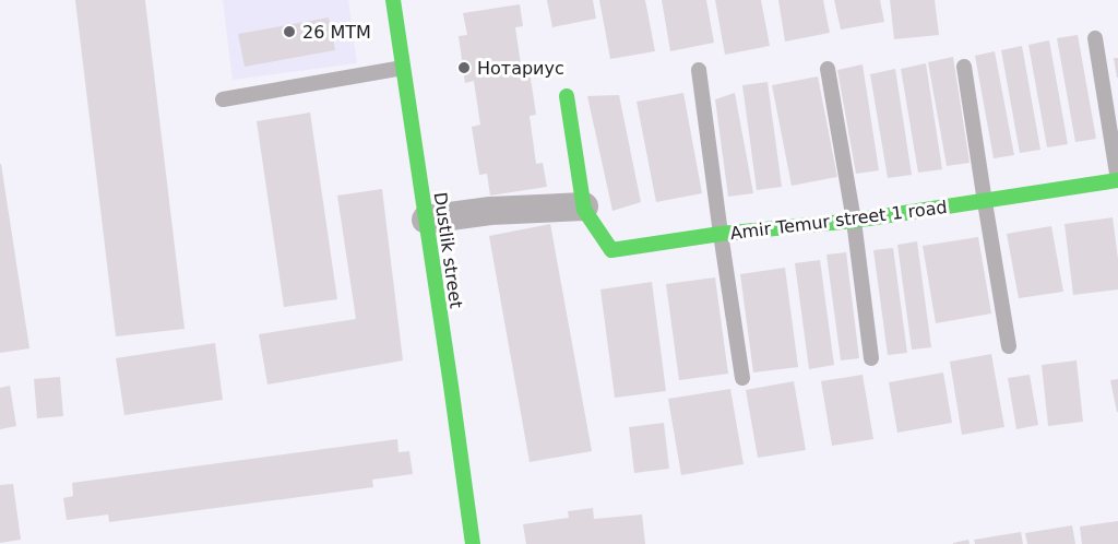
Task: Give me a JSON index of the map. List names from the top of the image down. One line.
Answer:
{"streets":{"street":["Amir Temur street 1 road","Dustlik street"]},"places":["26 MTM","Нотариус"]}
